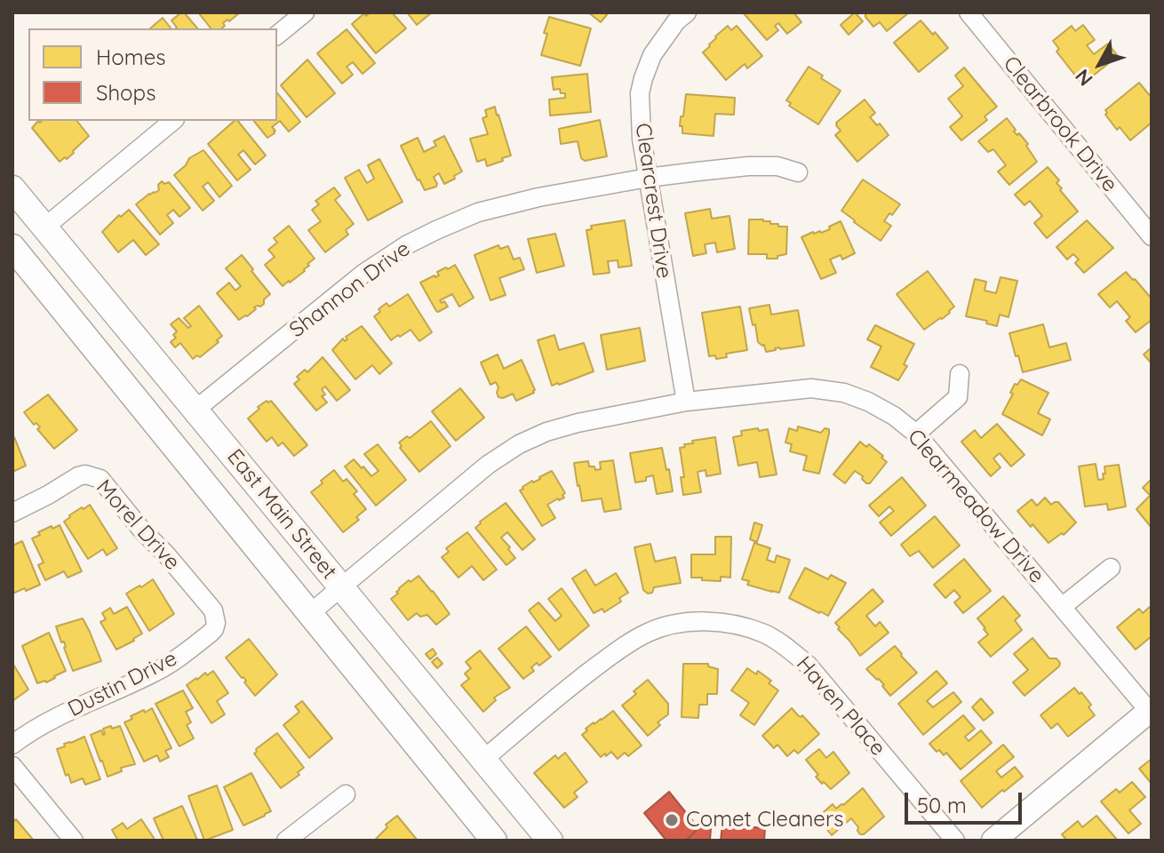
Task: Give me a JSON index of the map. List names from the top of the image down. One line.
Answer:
{"streets":{"main road":["East Main Street"],"street":["Clearbrook Drive","Clearcrest Drive","Shannon Drive","Clearmeadow Drive","Morel Drive","Dustin Drive","Haven Place"]},"crossings":[["Clearcrest Drive","Shannon Drive"],["Clearcrest Drive","Clearmeadow Drive"],["Shannon Drive","East Main Street"],["Clearmeadow Drive","East Main Street"],["East Main Street","Haven Place"],["Morel Drive","Dustin Drive"]],"places":["Comet Cleaners"],"legend":["Homes","Shops"],"scale_bar":"50 m","north":"bottom left"}
